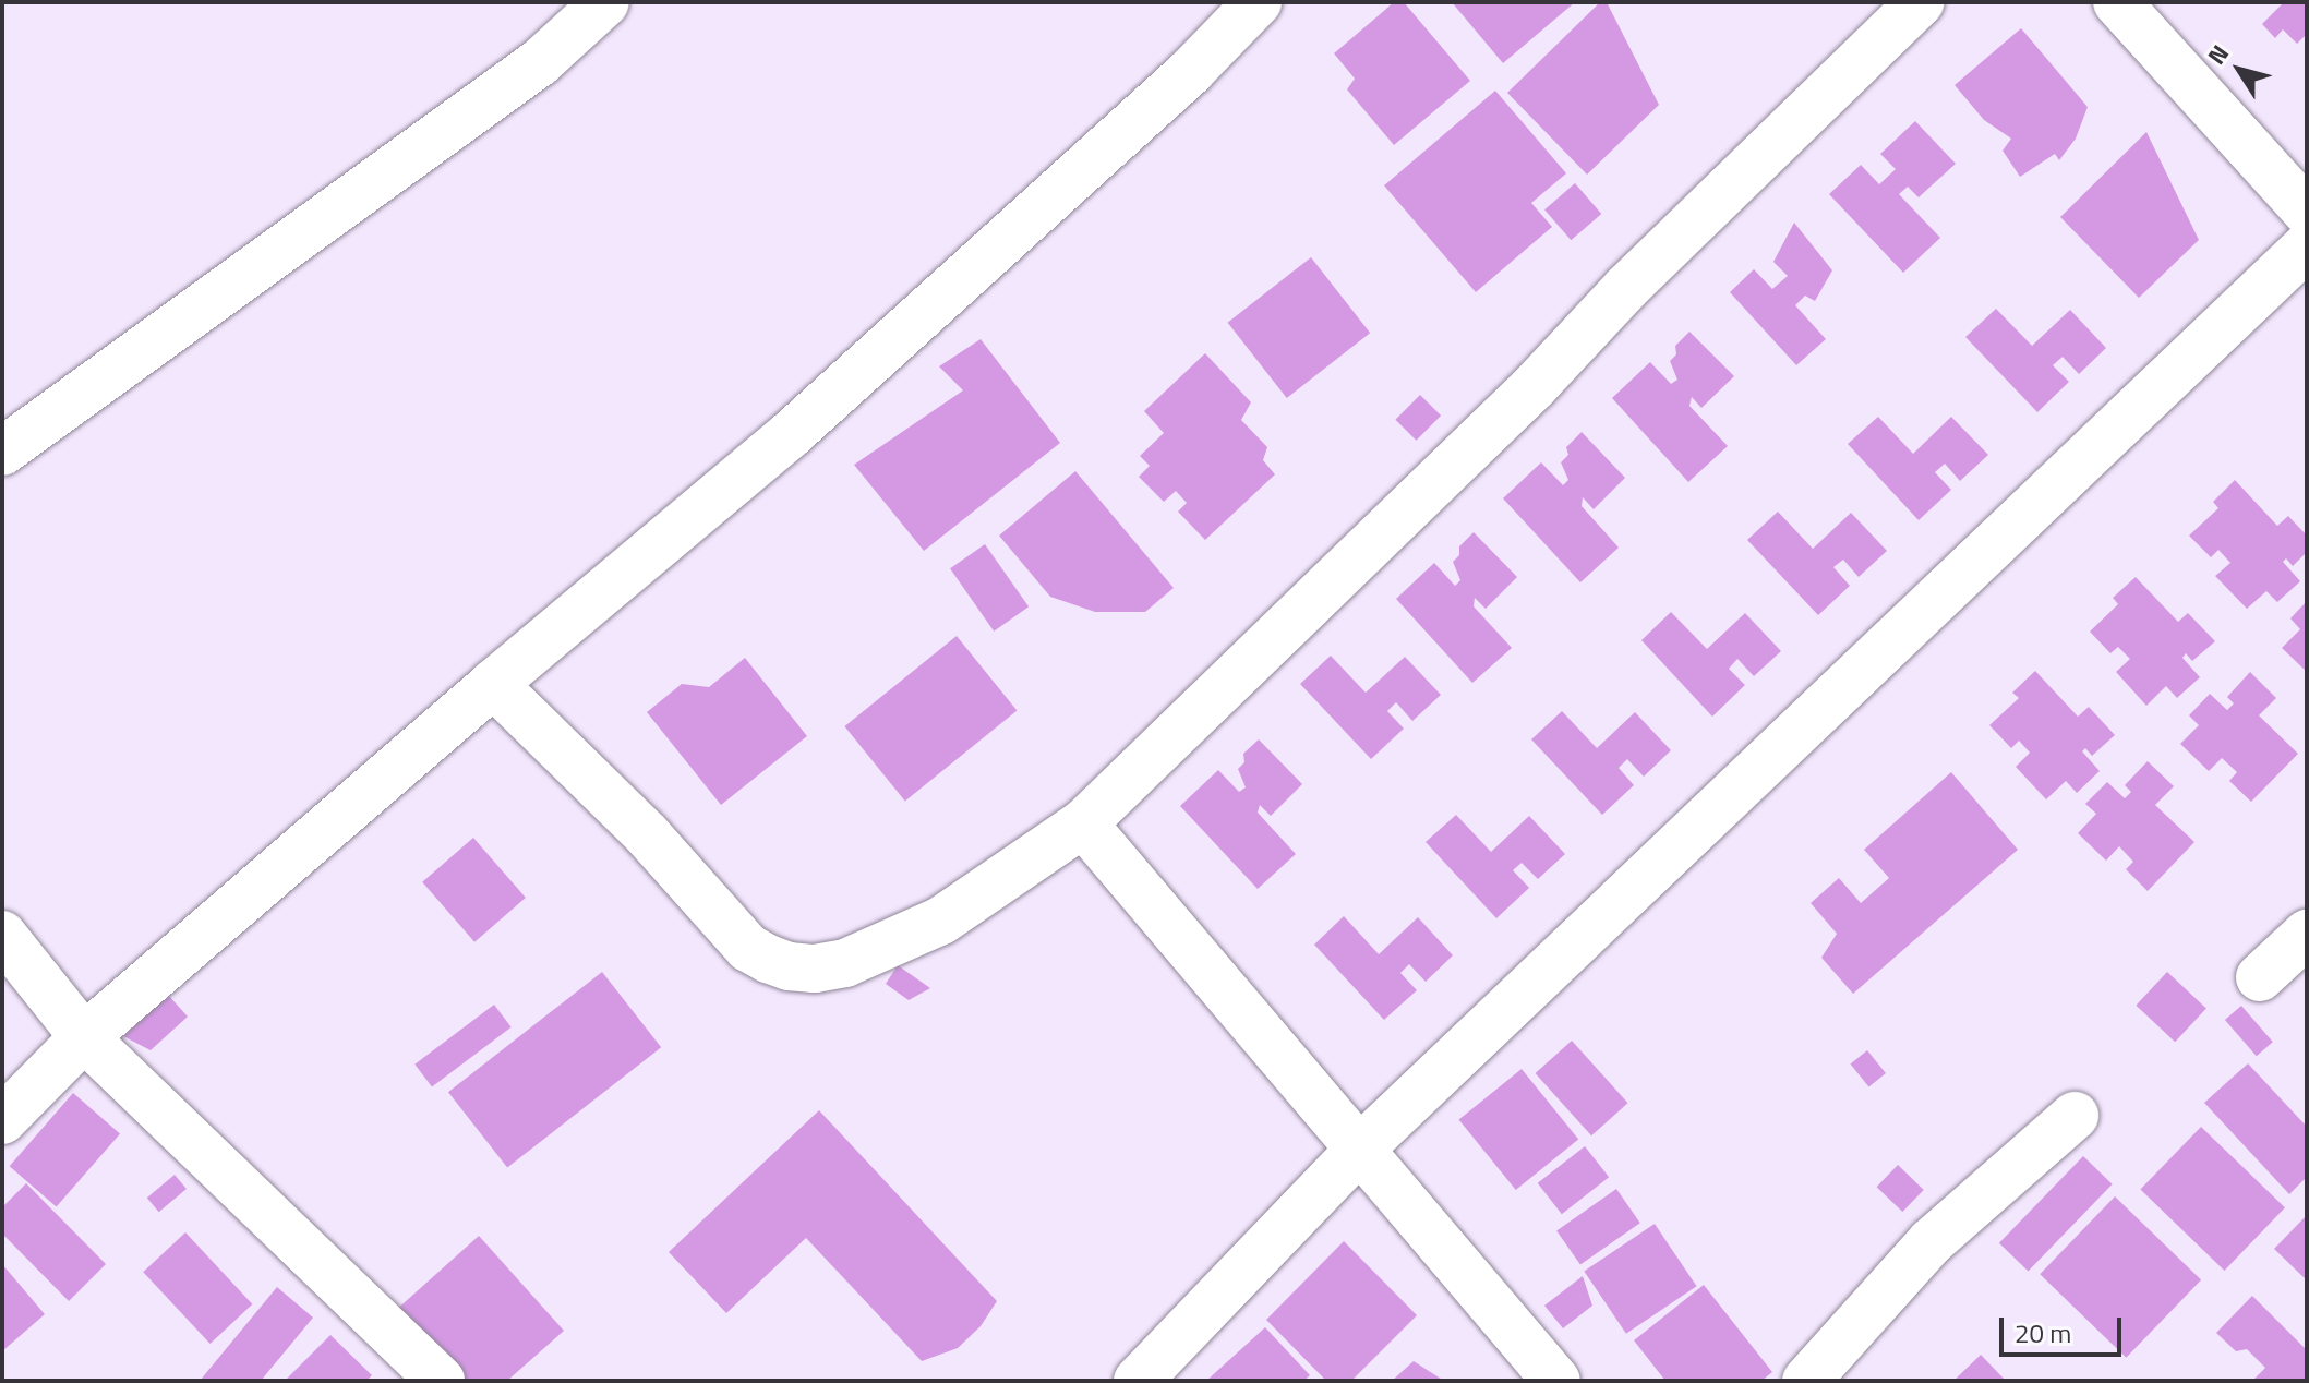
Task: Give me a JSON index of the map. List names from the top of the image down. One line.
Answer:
{"scale_bar":"20 m","north":"top left"}
